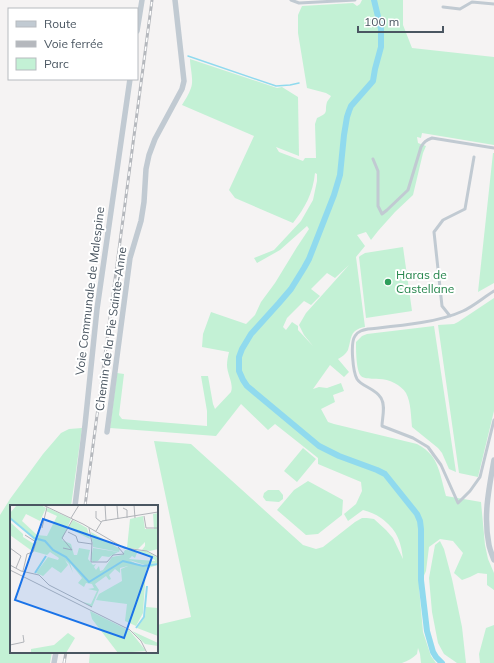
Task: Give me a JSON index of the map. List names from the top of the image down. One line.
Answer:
{"streets":{"street":["Voie Communale de Malespine","Chemin de la Pie Sainte-Anne"]},"places":["Haras de Castellane"],"legend":["Route","Voie ferrée","Parc"],"scale_bar":"100 m"}
